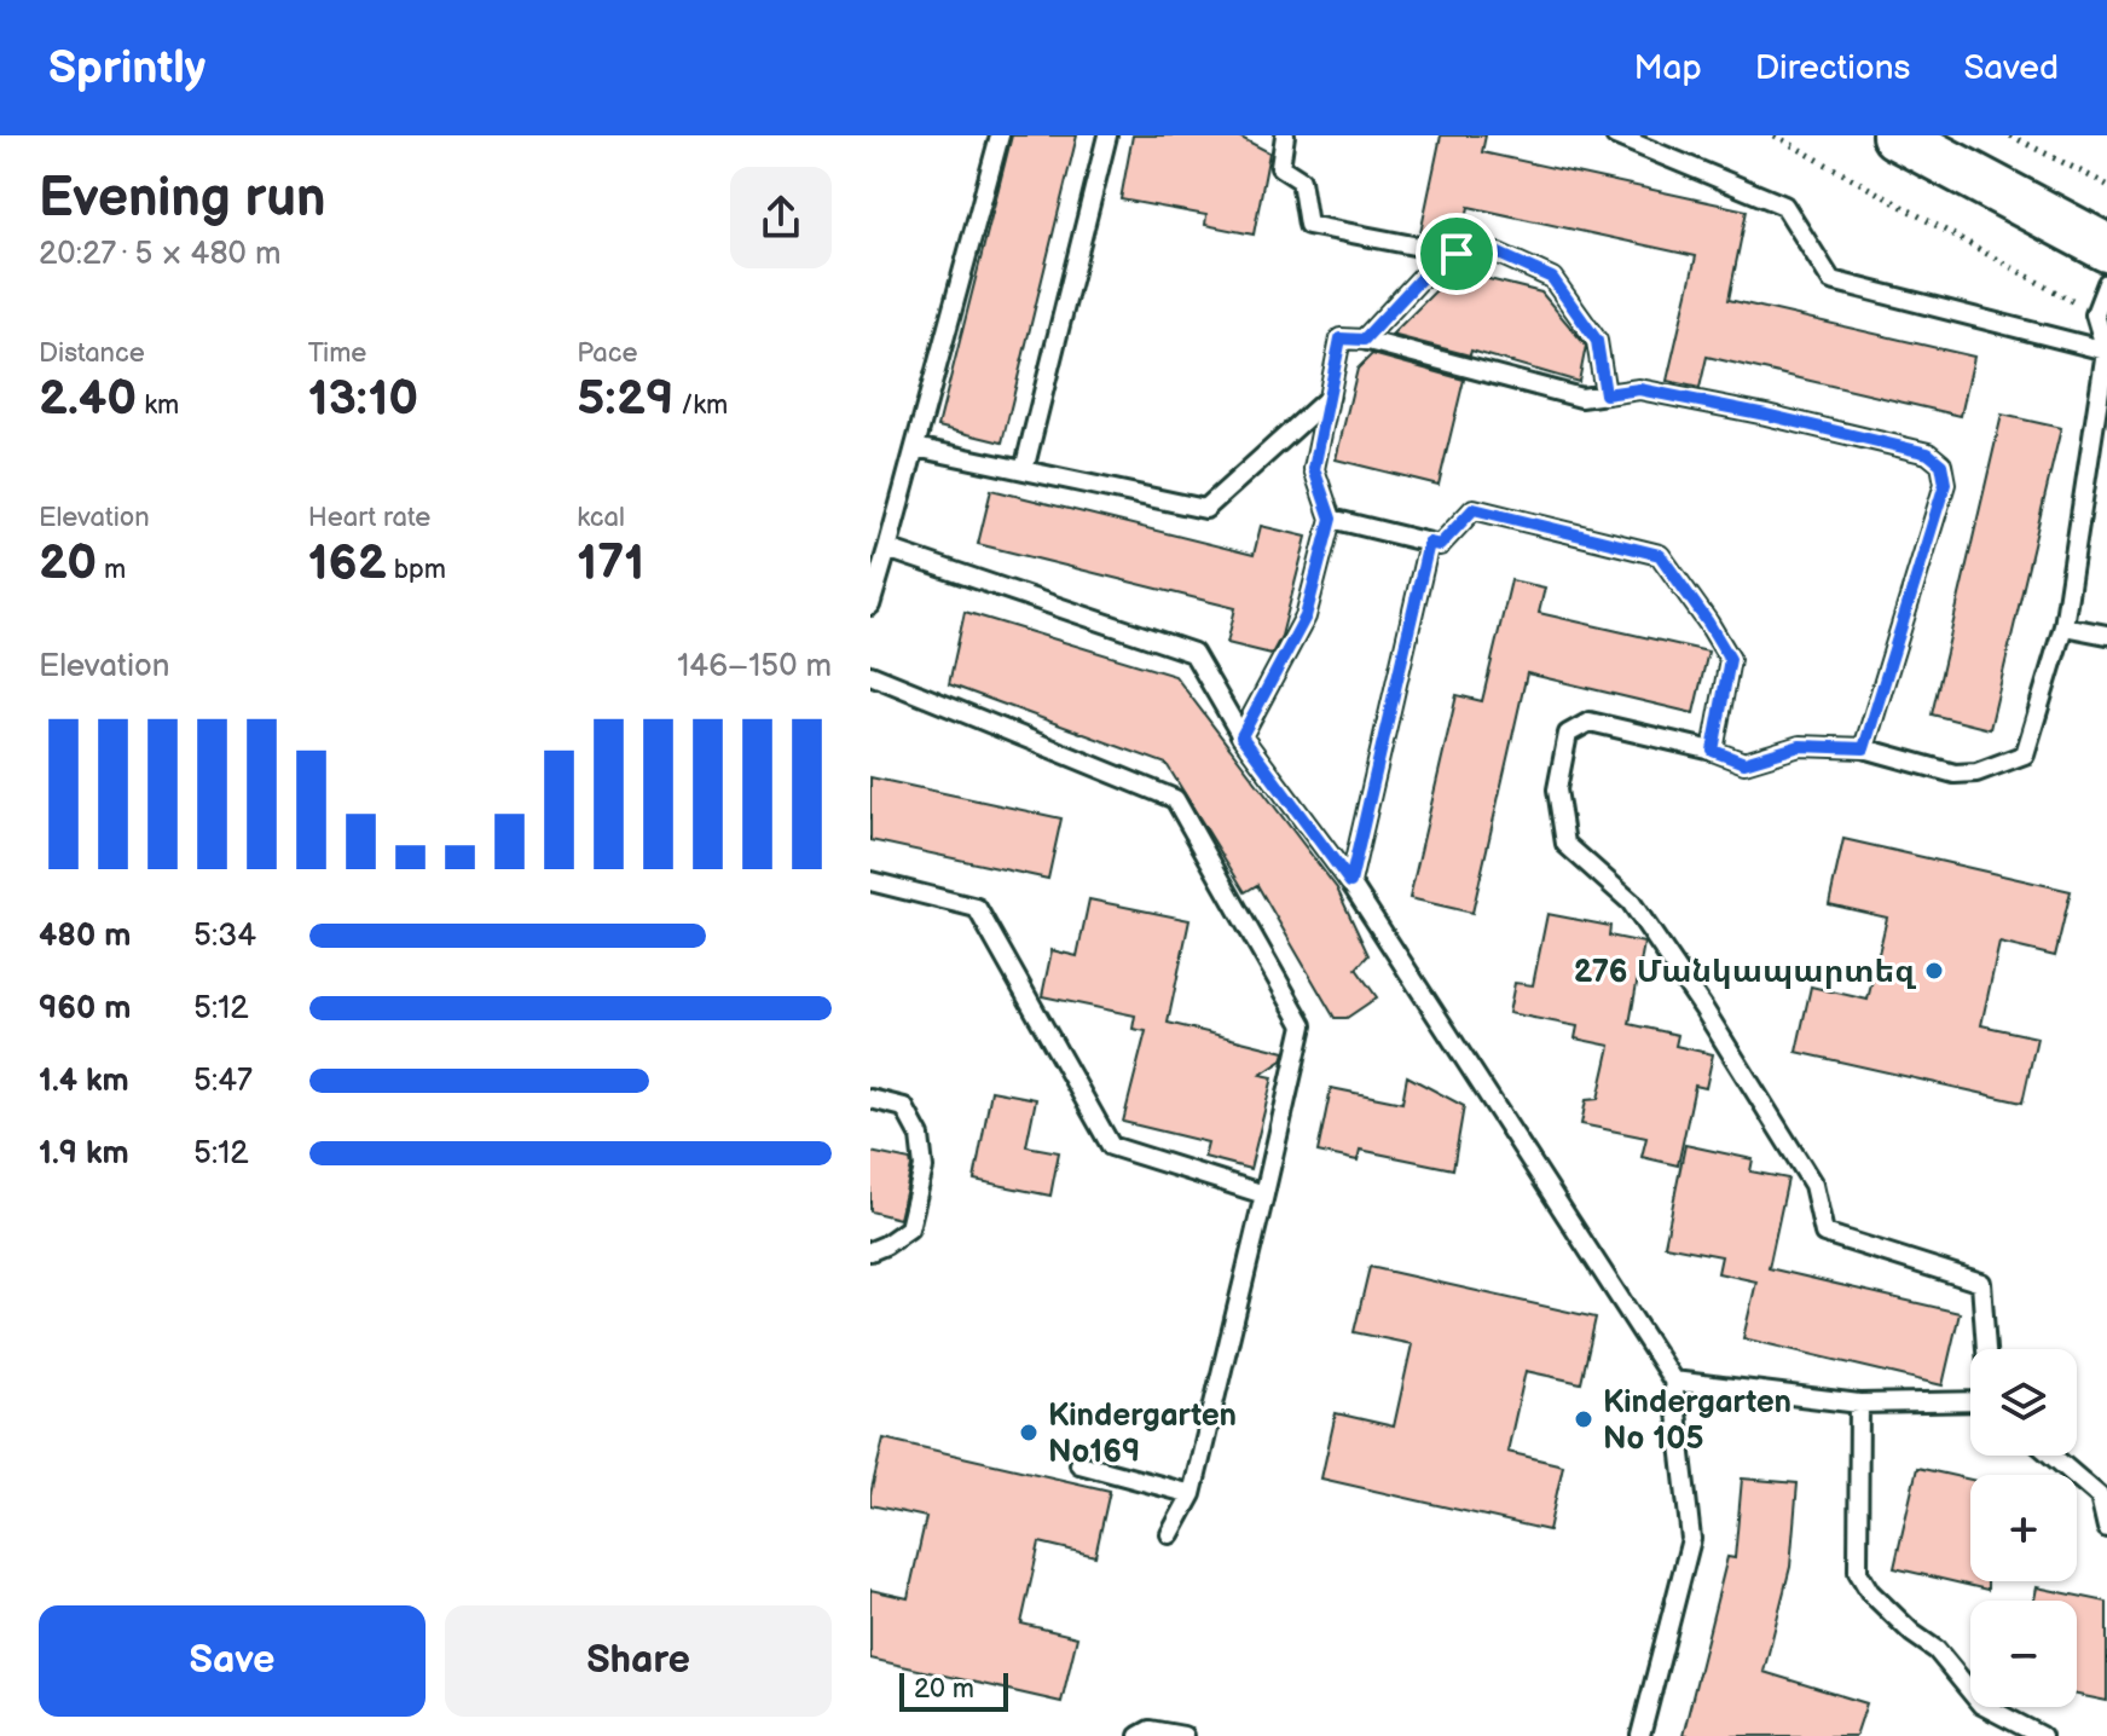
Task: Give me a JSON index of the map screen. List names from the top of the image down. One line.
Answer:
{"places":["276 Մանկապարտեզ","Kindergarten No 105","Kindergarten No169"],"scale_bar":"20 m","page":{"header":"Sprintly","nav":["Map","Directions","Saved"],"heading":["Evening run","20:27 · 5 × 480 m"],"stats":[["Distance","2.40 km"],["Time","13:10"],["Pace","5:29 /km"],["Elevation","20 m"],["Heart rate","162 bpm"],["kcal","171"]],"chart":["Elevation","146–150 m"],"list":[{"name":"480 m","note":"5:34"},{"name":"960 m","note":"5:12"},{"name":"1.4 km","note":"5:47"},{"name":"1.9 km","note":"5:12"}],"map_buttons":["+","−"],"buttons":["Save","Share"],"scale":"20 m"}}
